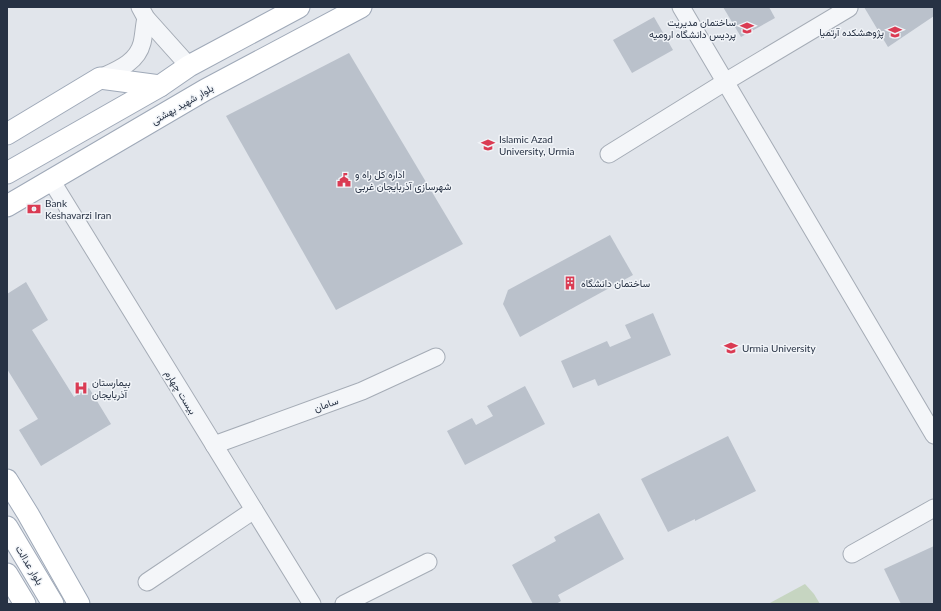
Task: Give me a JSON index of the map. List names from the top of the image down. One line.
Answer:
{"streets":{"main road":["بلوار شهید بهشتی","بلوار عدالت"],"street":["بیست چهارم","سامان"]},"crossings":[["بلوار شهید بهشتی","بیست چهارم"],["بیست چهارم","سامان"]],"places":{"school or university":["ساختمان مدیریت پردیس دانشگاه ارومیه","پژوهشکده آرتمیا","Islamic Azad University, Urmia","Urmia University"],"public building":["اداره کل راه و شهرسازی آذربایجان غربی"],"bank":["Bank Keshavarzi Iran"],"building":["ساختمان دانشگاه"],"hospital":["بیمارستان آذربایجان"]}}
